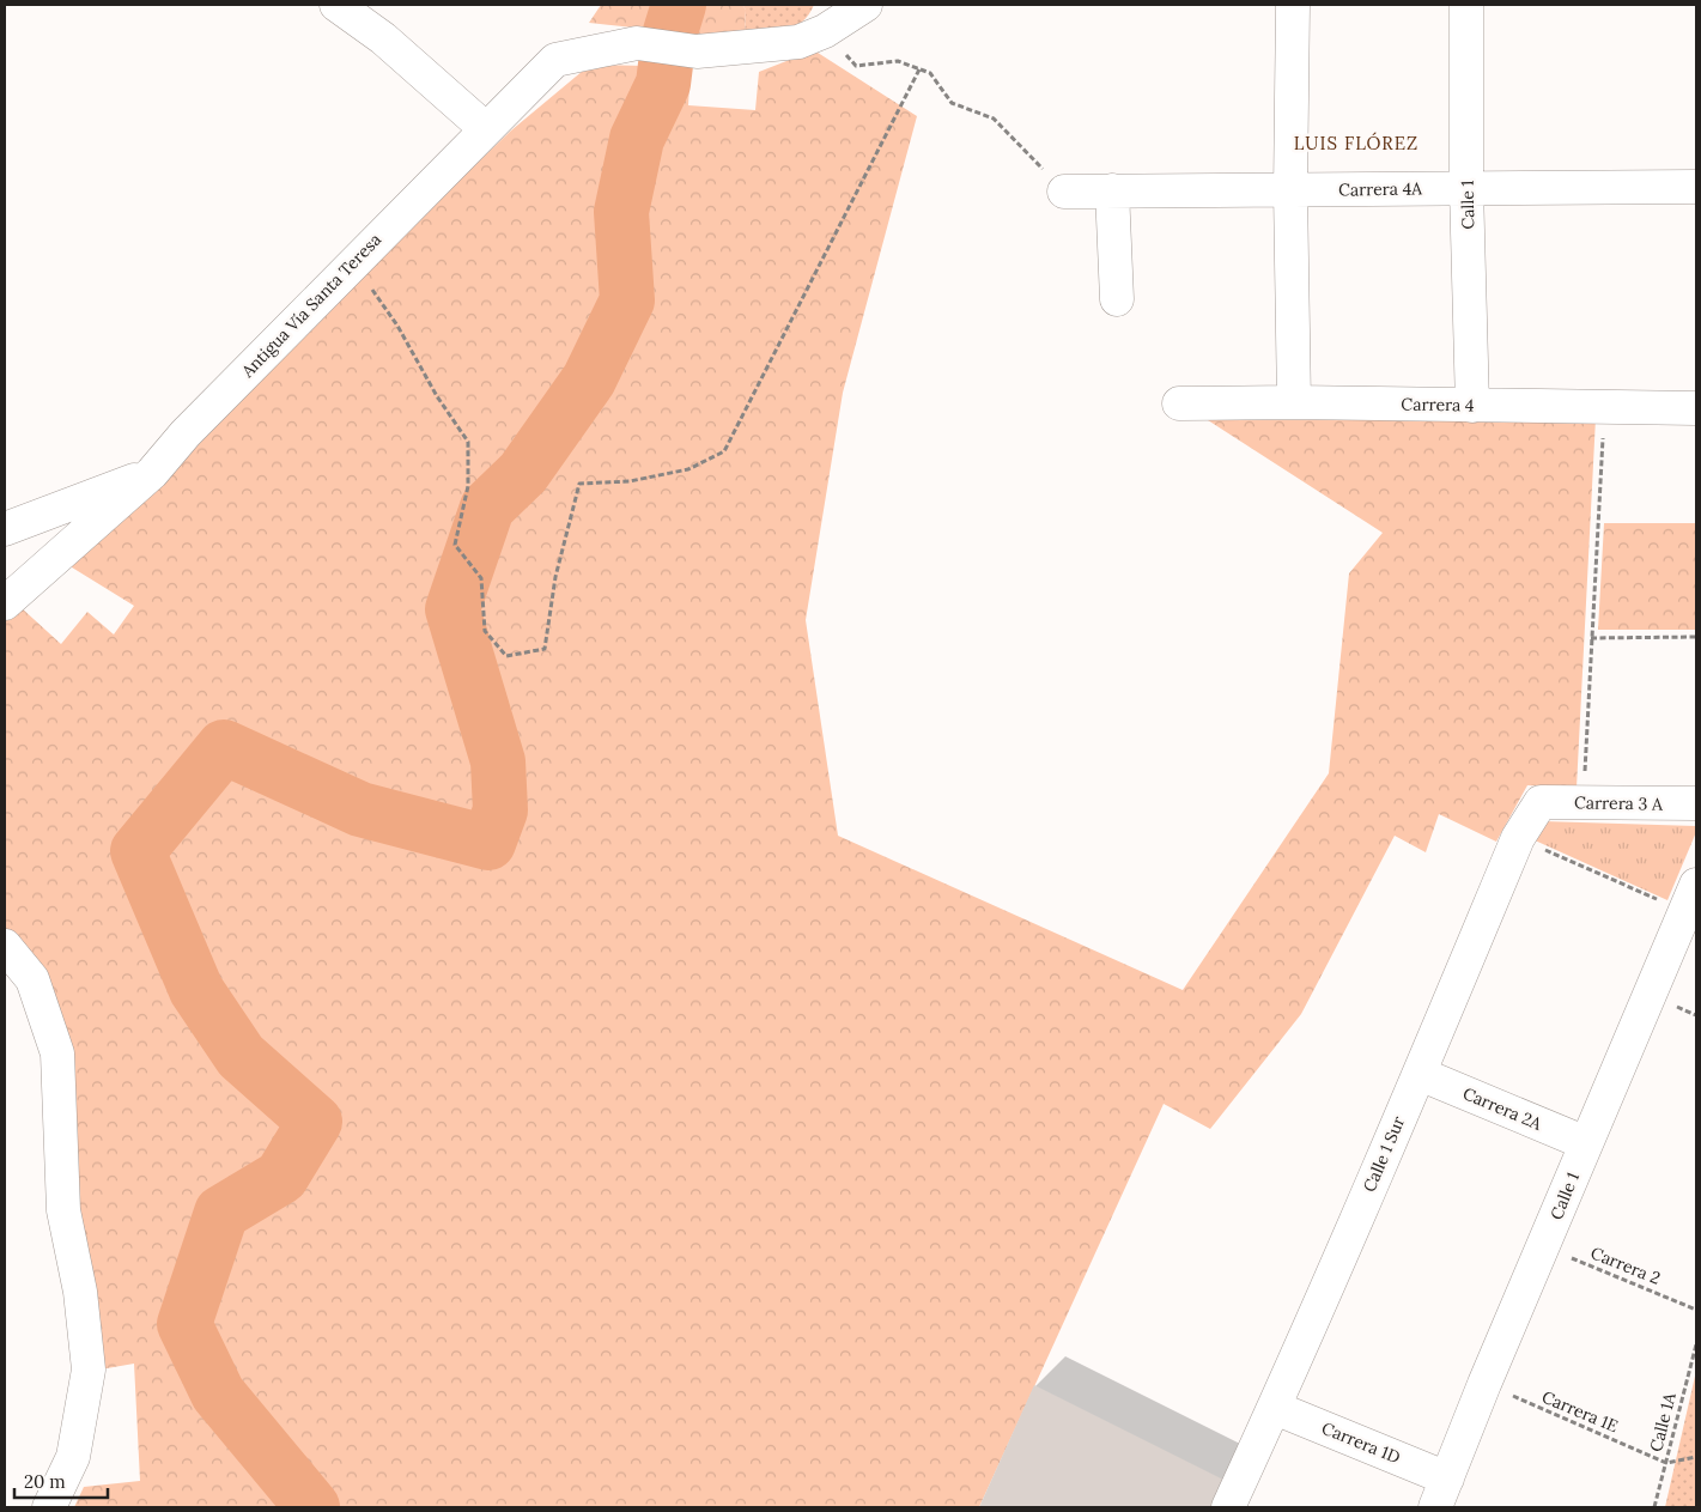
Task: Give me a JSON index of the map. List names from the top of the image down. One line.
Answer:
{"streets":{"street":["Carrera 4A","Calle 1","Antigua Vía Santa Teresa","Carrera 4","Carrera 3 A","Carrera 2A","Calle 1 Sur","Carrera 1D"],"path":["Carrera 2","Carrera 1E","Calle 1A"]},"crossings":[["Carrera 4A","Calle 1"],["Calle 1","Carrera 4"],["Calle 1","Carrera 2A"],["Calle 1","Carrera 2"],["Calle 1","Carrera 1E"],["Calle 1","Carrera 1D"],["Carrera 3 A","Calle 1 Sur"],["Carrera 2A","Calle 1 Sur"],["Calle 1 Sur","Carrera 1D"],["Carrera 1E","Calle 1A"]],"districts":["LUIS FLÓREZ"],"scale_bar":"20 m"}
